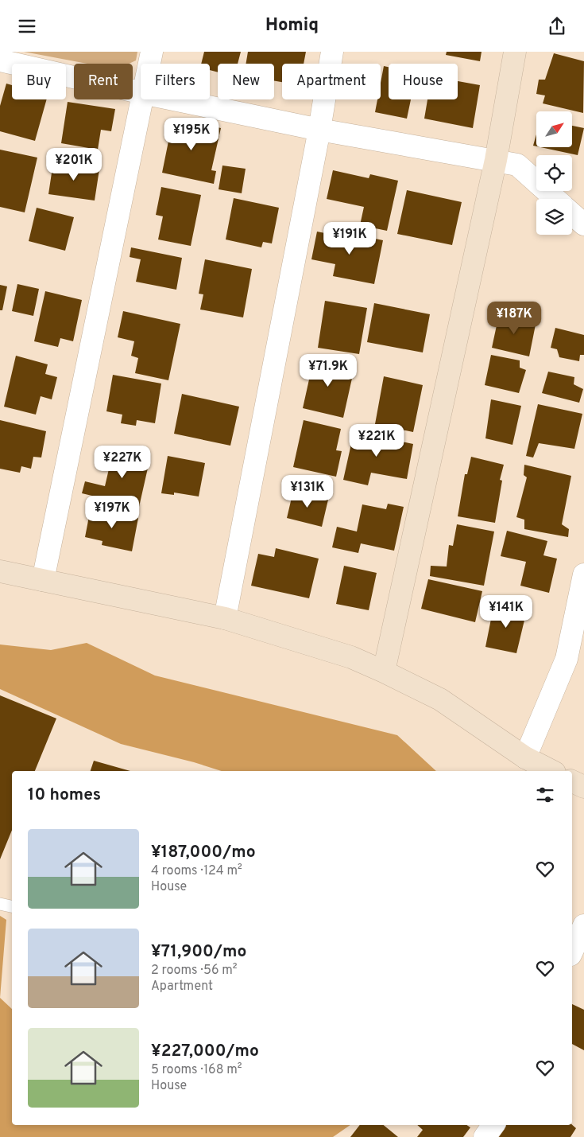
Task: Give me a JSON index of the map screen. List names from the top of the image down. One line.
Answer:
{"north":"top right","page":{"header":"Homiq","chip":["Buy","Rent","Filters","New","Apartment","House"],"price":["¥195K","¥201K","¥191K","¥187K","¥71.9K","¥221K","¥227K","¥131K","¥197K","¥141K"],"heading":"10 homes","list":[{"name":"¥187,000/mo","note":"4 rooms · 124 m² · House"},{"name":"¥71,900/mo","note":"2 rooms · 56 m² · Apartment"},{"name":"¥227,000/mo","note":"5 rooms · 168 m² · House"}]}}
